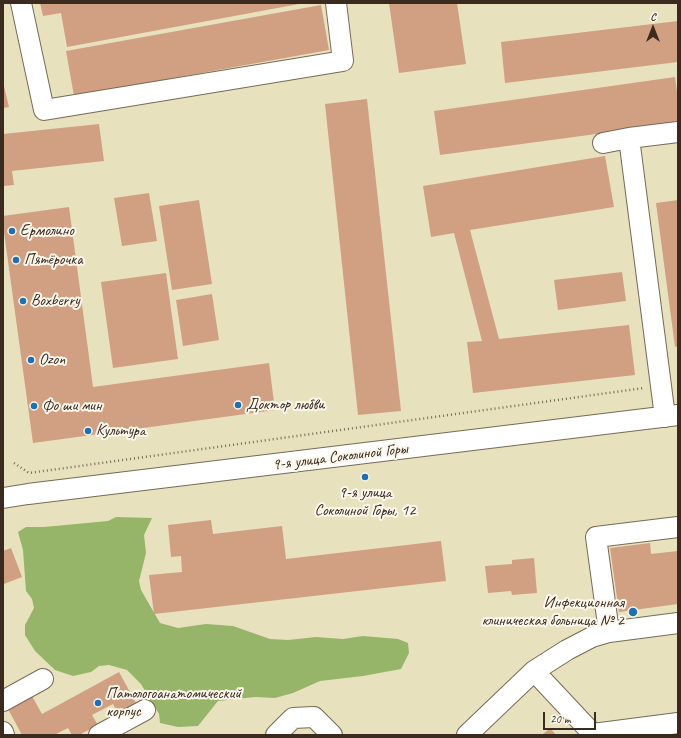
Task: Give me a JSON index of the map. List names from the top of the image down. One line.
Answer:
{"streets":{"street":["9-я улица Соколиной Горы"]},"places":["Ермолино","Пятёрочка","Boxberry","Ozon","Доктор любви","Фо ши мин","Культура","9-я улица Соколиной Горы, 12","Инфекционная клиническая больница № 2","Патологоанатомический корпус"],"scale_bar":"20 m","north":"top"}
